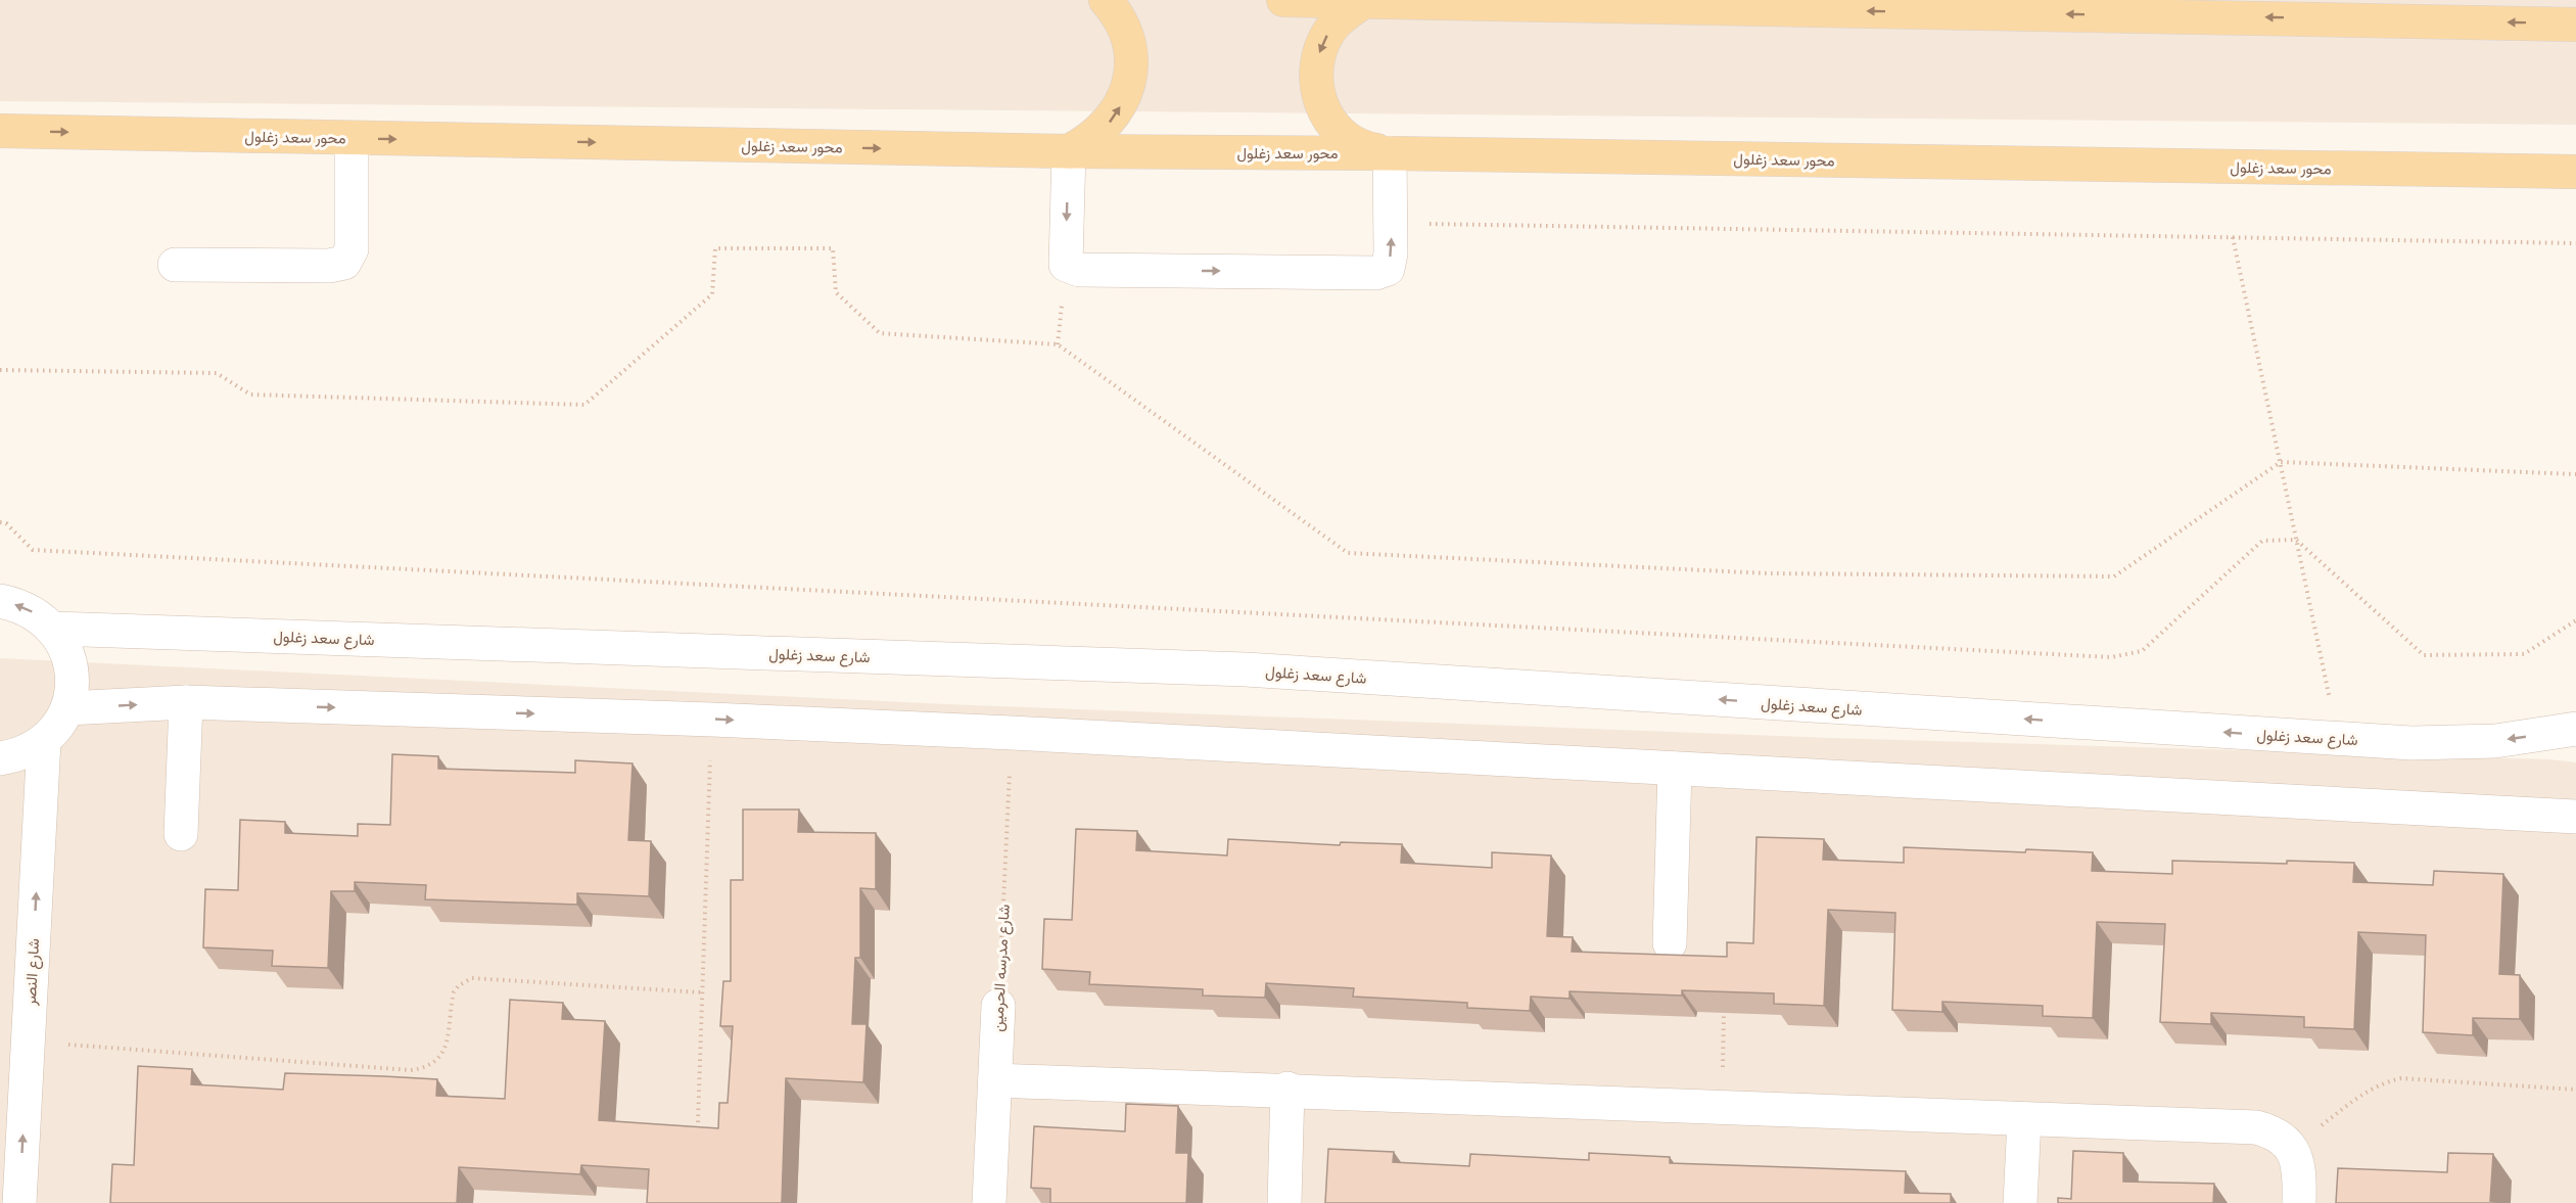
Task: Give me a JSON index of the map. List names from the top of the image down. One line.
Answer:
{"streets":{"main road":["محور سعد زغلول"],"street":["شارع سعد زغلول","شارع مدرسه الحرمين","شارع النصر"]},"one_way":["محور سعد زغلول","شارع النصر"]}
